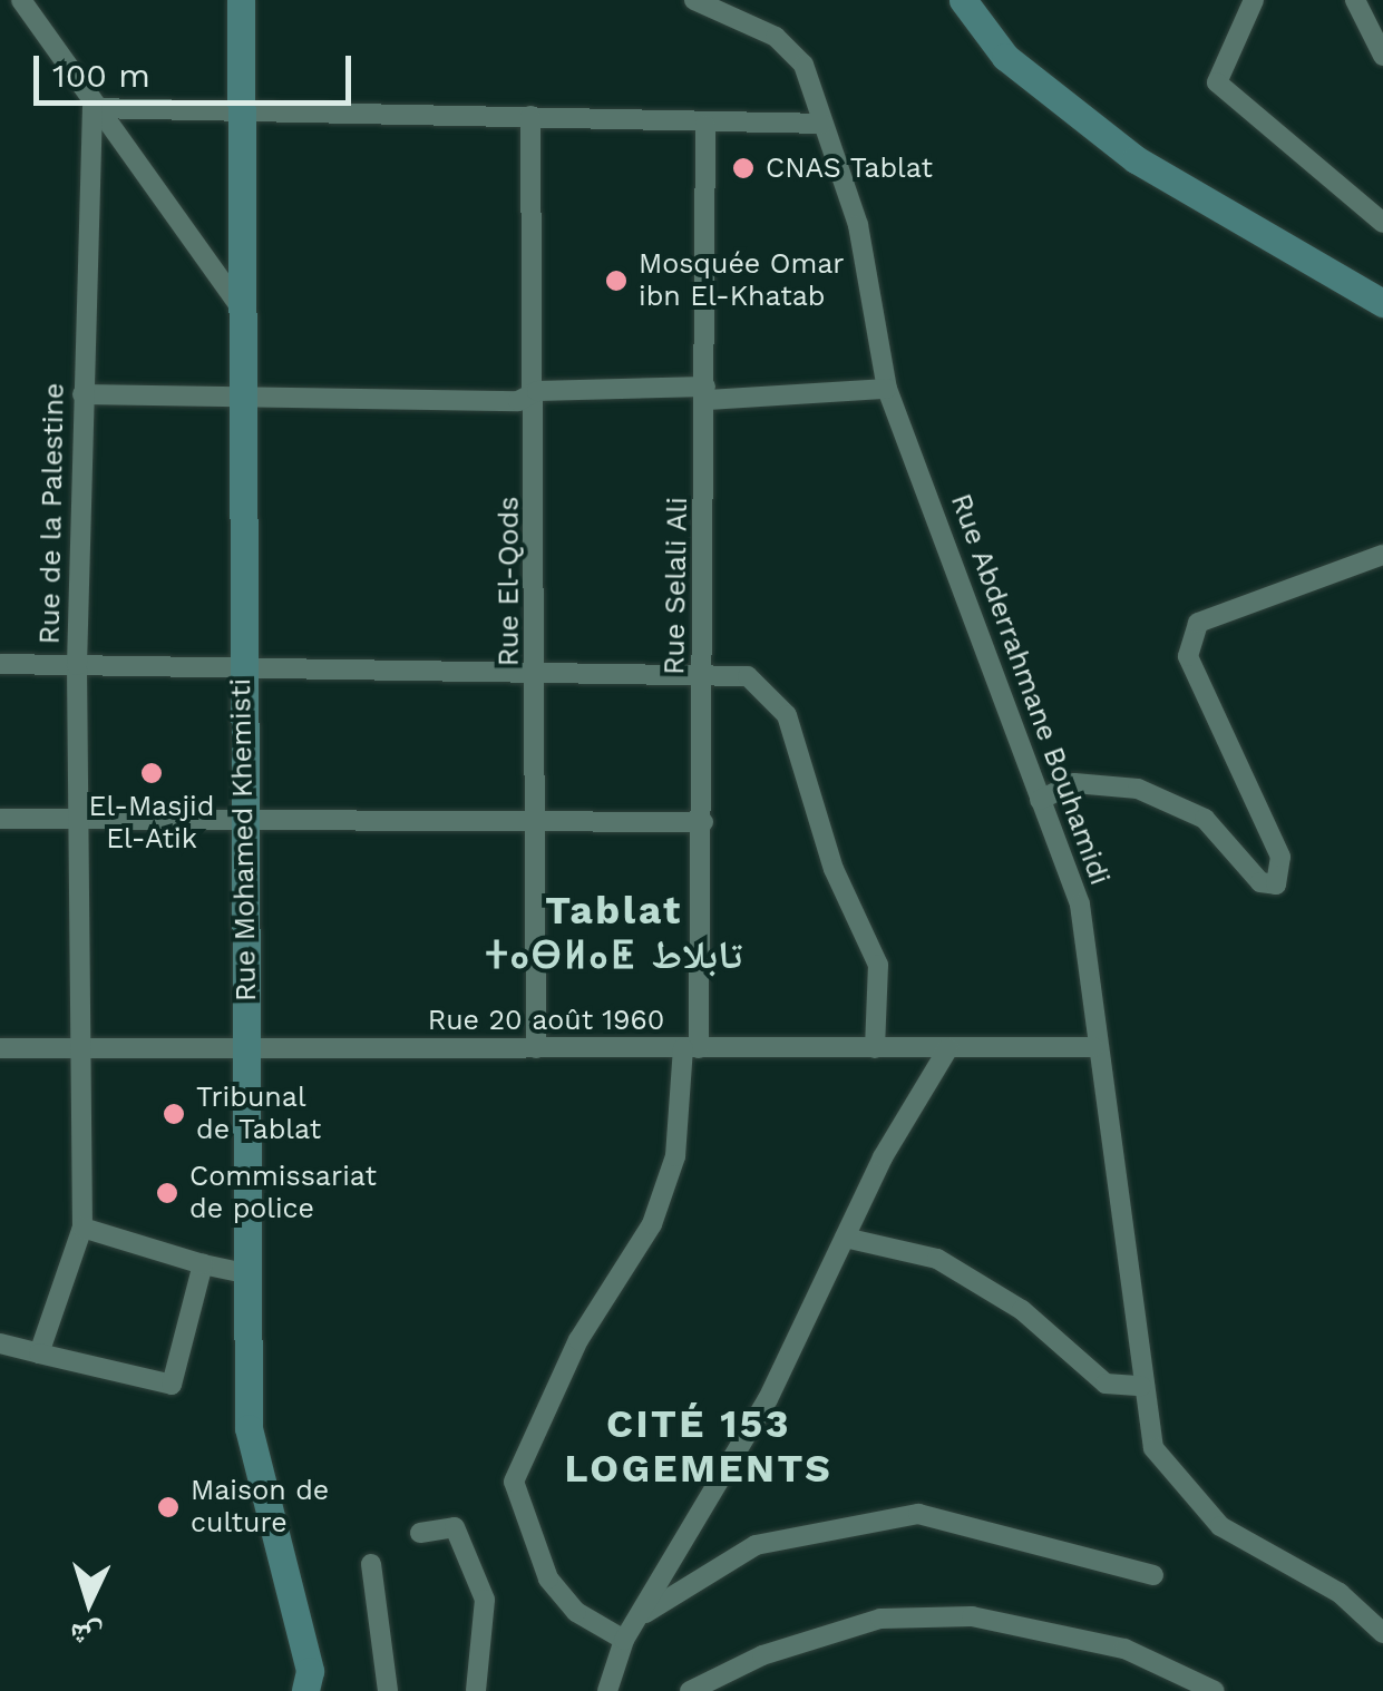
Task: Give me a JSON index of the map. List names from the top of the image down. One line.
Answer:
{"streets":{"main road":["Rue Mohamed Khemisti"],"street":["Rue de la Palestine","Rue El-Qods","Rue Selali Ali","Rue Abderrahmane Bouhamidi","Rue 20 août 1960"]},"crossings":[["Rue de la Palestine","Rue 20 août 1960"],["Rue El-Qods","Rue 20 août 1960"],["Rue Selali Ali","Rue 20 août 1960"],["Rue Abderrahmane Bouhamidi","Rue 20 août 1960"],["Rue Mohamed Khemisti","Rue 20 août 1960"]],"districts":["Tablat ⵜⴰⴱⵍⴰⵟ تابلاط","CITÉ 153 LOGEMENTS"],"places":["CNAS Tablat","Mosquée Omar ibn El-Khatab","El-Masjid El-Atik","Tribunal de Tablat","Commissariat de police","Maison de culture"],"scale_bar":"100 m","north":"bottom"}
